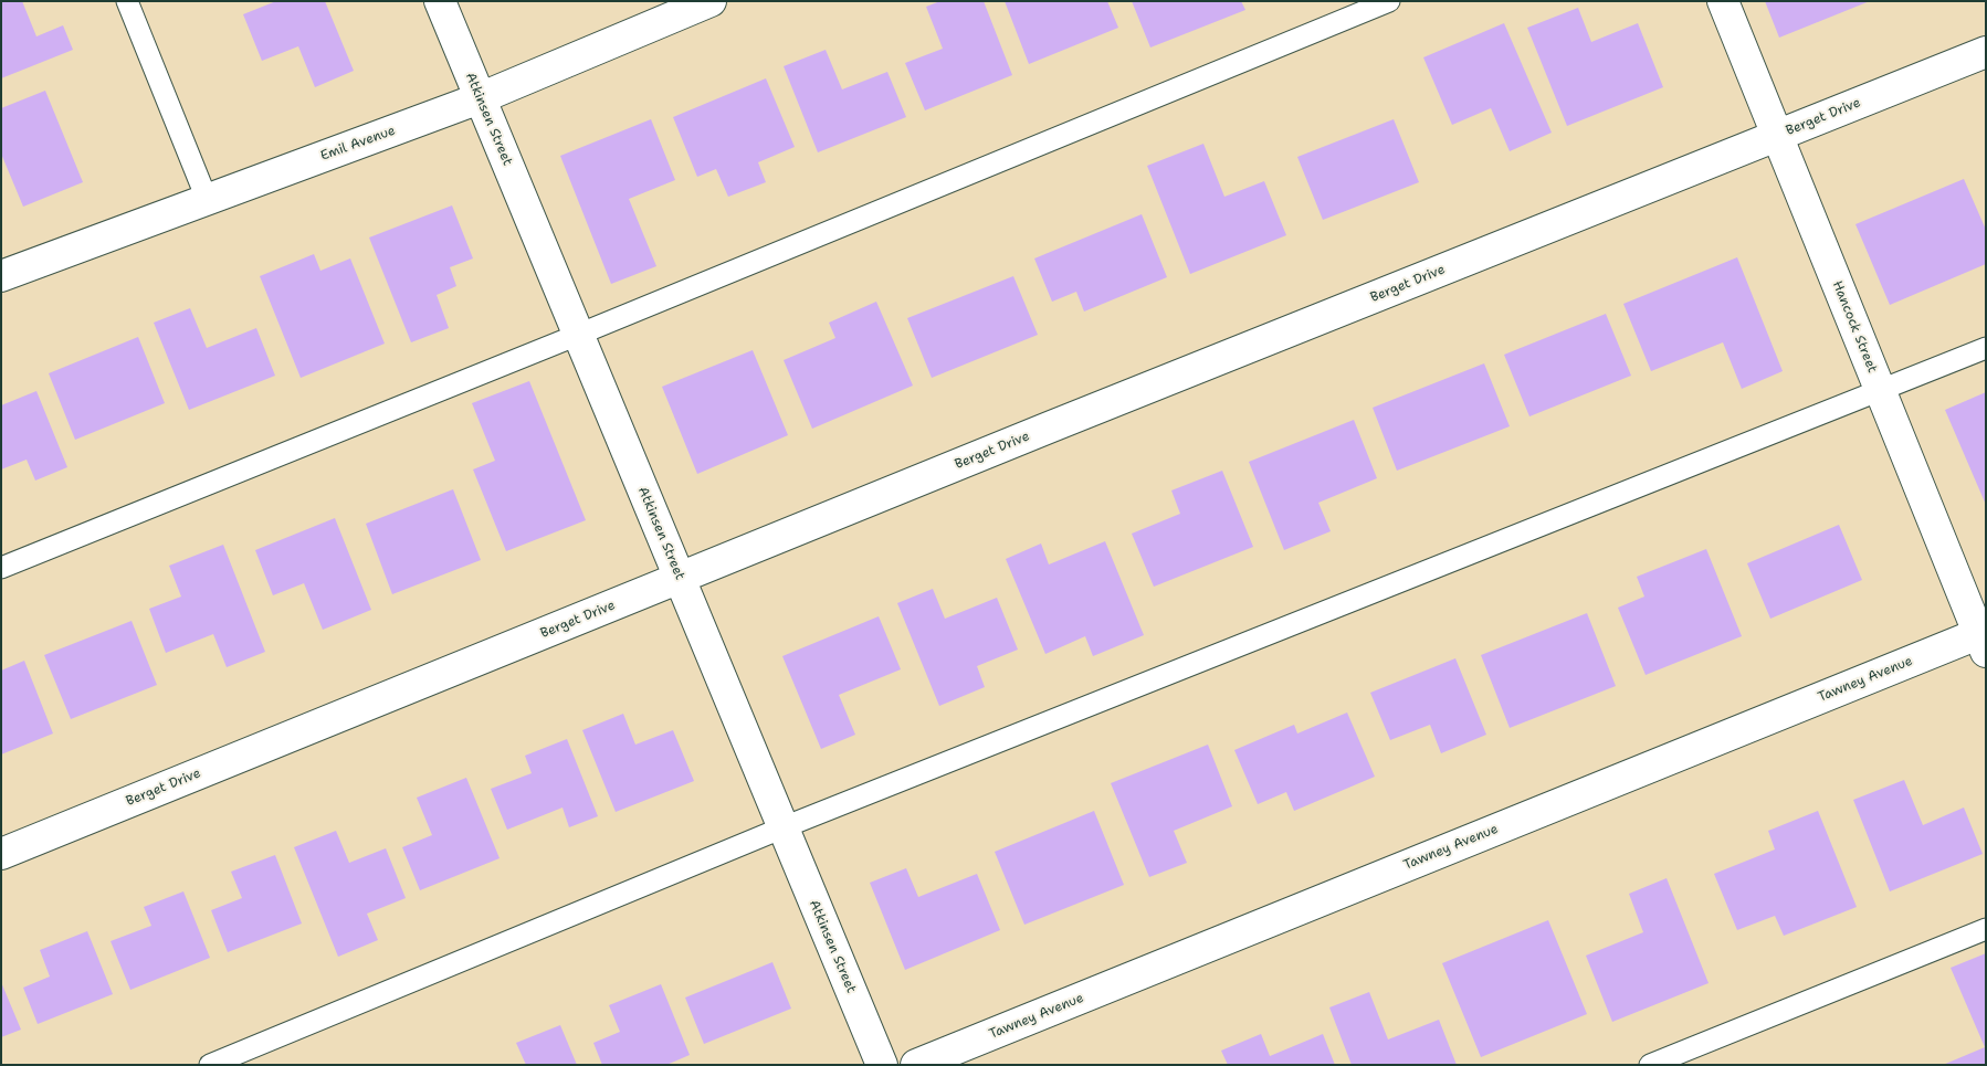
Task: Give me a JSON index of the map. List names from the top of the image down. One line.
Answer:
{"streets":{"street":["Berget Drive","Atkinsen Street","Emil Avenue","Hancock Street","Tawney Avenue"]},"crossings":[["Berget Drive","Atkinsen Street"],["Berget Drive","Hancock Street"],["Atkinsen Street","Emil Avenue"],["Hancock Street","Tawney Avenue"]]}
